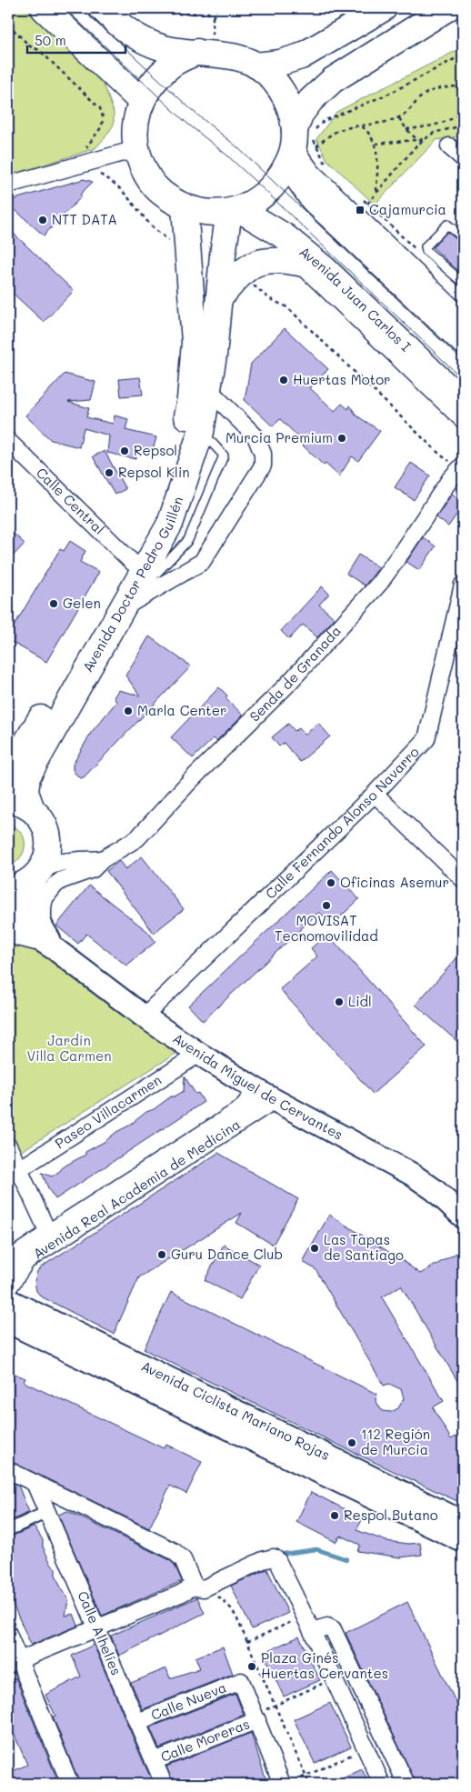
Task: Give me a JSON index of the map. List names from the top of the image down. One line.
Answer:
{"streets":{"main road":["Avenida Juan Carlos I","Avenida Doctor Pedro Guillén","Avenida Miguel de Cervantes","Avenida Ciclista Mariano Rojas"],"street":["Calle Central","Senda de Granada","Calle Fernando Alonso Navarro","Paseo Villacarmen","Avenida Real Academia de Medicina","Calle Alhelíes","Calle Nueva","Calle Moreras"]},"crossings":[["Avenida Juan Carlos I","Avenida Doctor Pedro Guillén"],["Calle Central","Avenida Doctor Pedro Guillén"],["Senda de Granada","Avenida Miguel de Cervantes"],["Calle Fernando Alonso Navarro","Avenida Miguel de Cervantes"],["Avenida Miguel de Cervantes","Paseo Villacarmen"],["Avenida Miguel de Cervantes","Avenida Real Academia de Medicina"],["Calle Alhelíes","Calle Nueva"],["Calle Alhelíes","Calle Moreras"],["Calle Nueva","Calle Moreras"]],"parks":["Jardín Villa Carmen"],"places":{"transit":["Cajamurcia"],"other":["NTT DATA","Huertas Motor","Murcia Premium","Repsol","Repsol Klin","Gelen","Marla Center","Oficinas Asemur","MOVISAT Tecnomovilidad","Lidl","Las Tapas de Santiago","Guru Dance Club","112 Región de Murcia","Respol Butano","Plaza Ginés Huertas Cervantes"]},"scale_bar":"50 m"}
